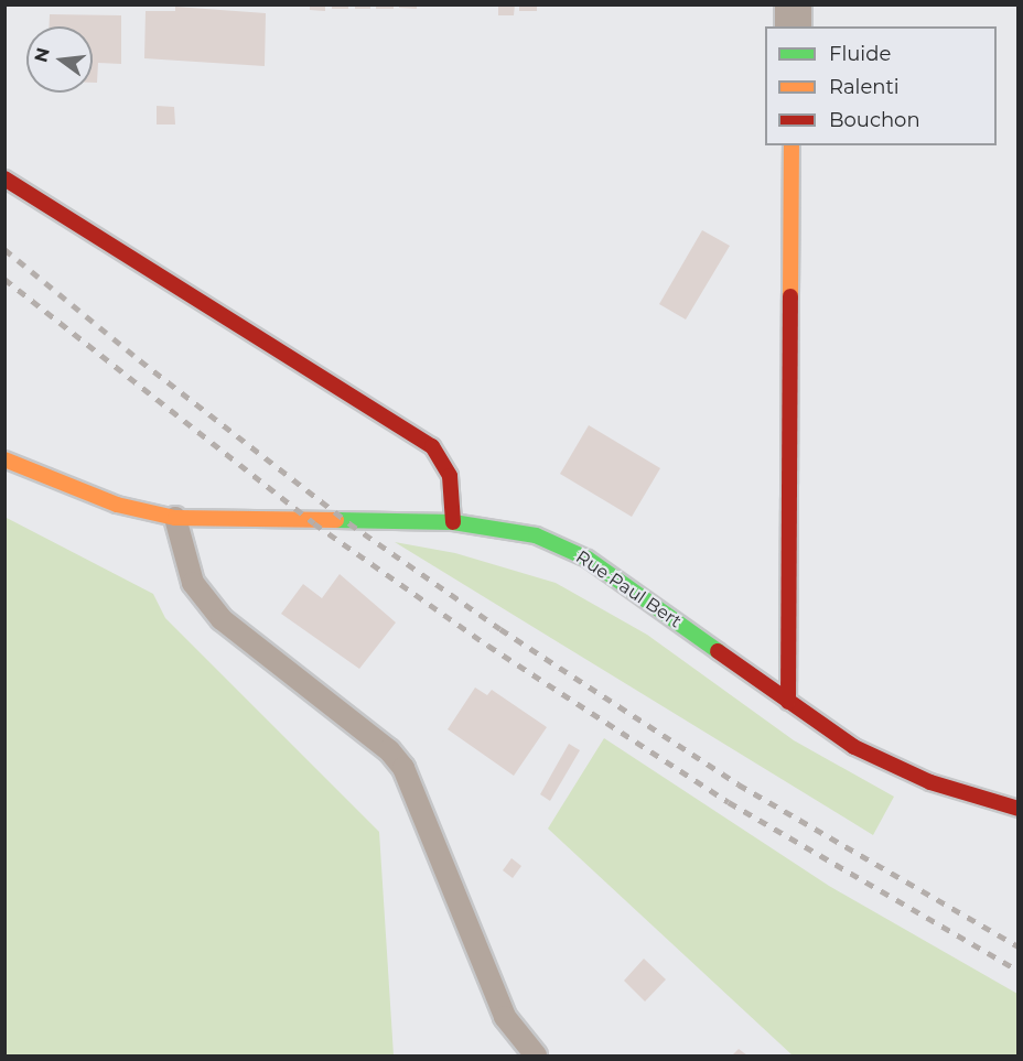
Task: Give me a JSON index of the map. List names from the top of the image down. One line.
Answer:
{"streets":{"street":["Rue Paul Bert"]},"legend":["Fluide","Ralenti","Bouchon"],"north":"left"}
